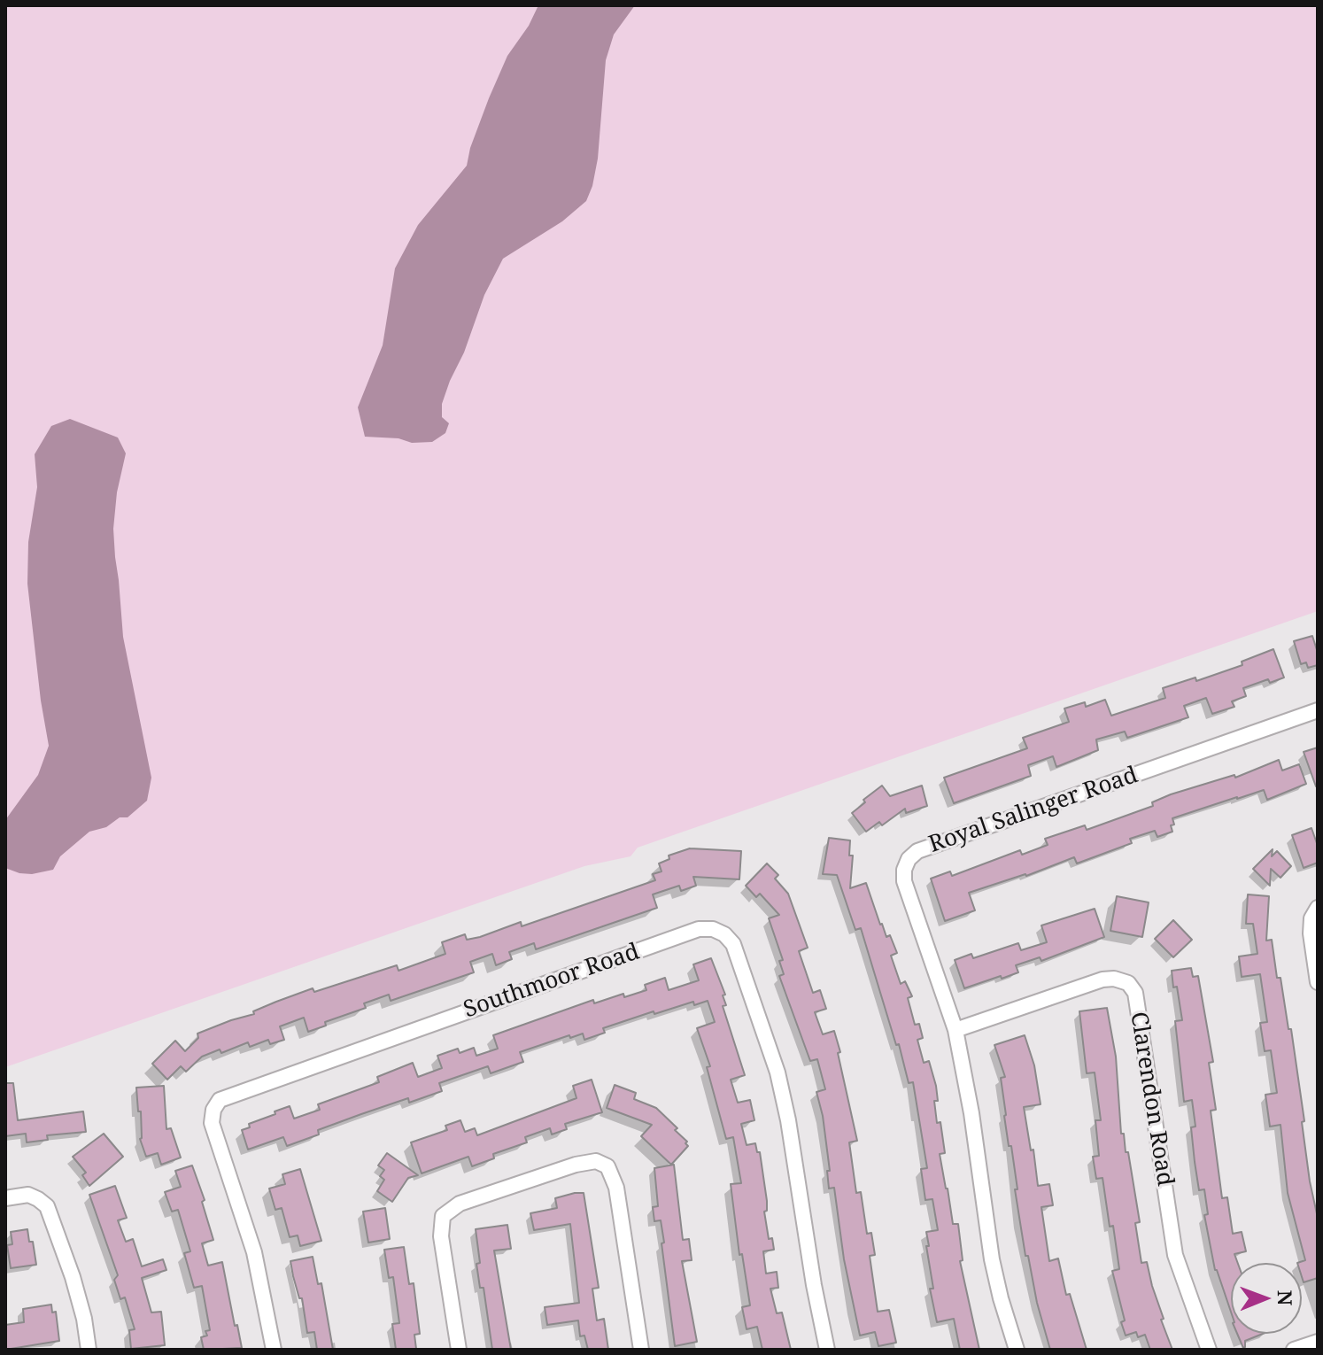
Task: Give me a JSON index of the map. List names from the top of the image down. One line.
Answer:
{"streets":{"street":["Royal Salinger Road","Southmoor Road","Clarendon Road"]},"crossings":[["Royal Salinger Road","Clarendon Road"]],"north":"right"}
